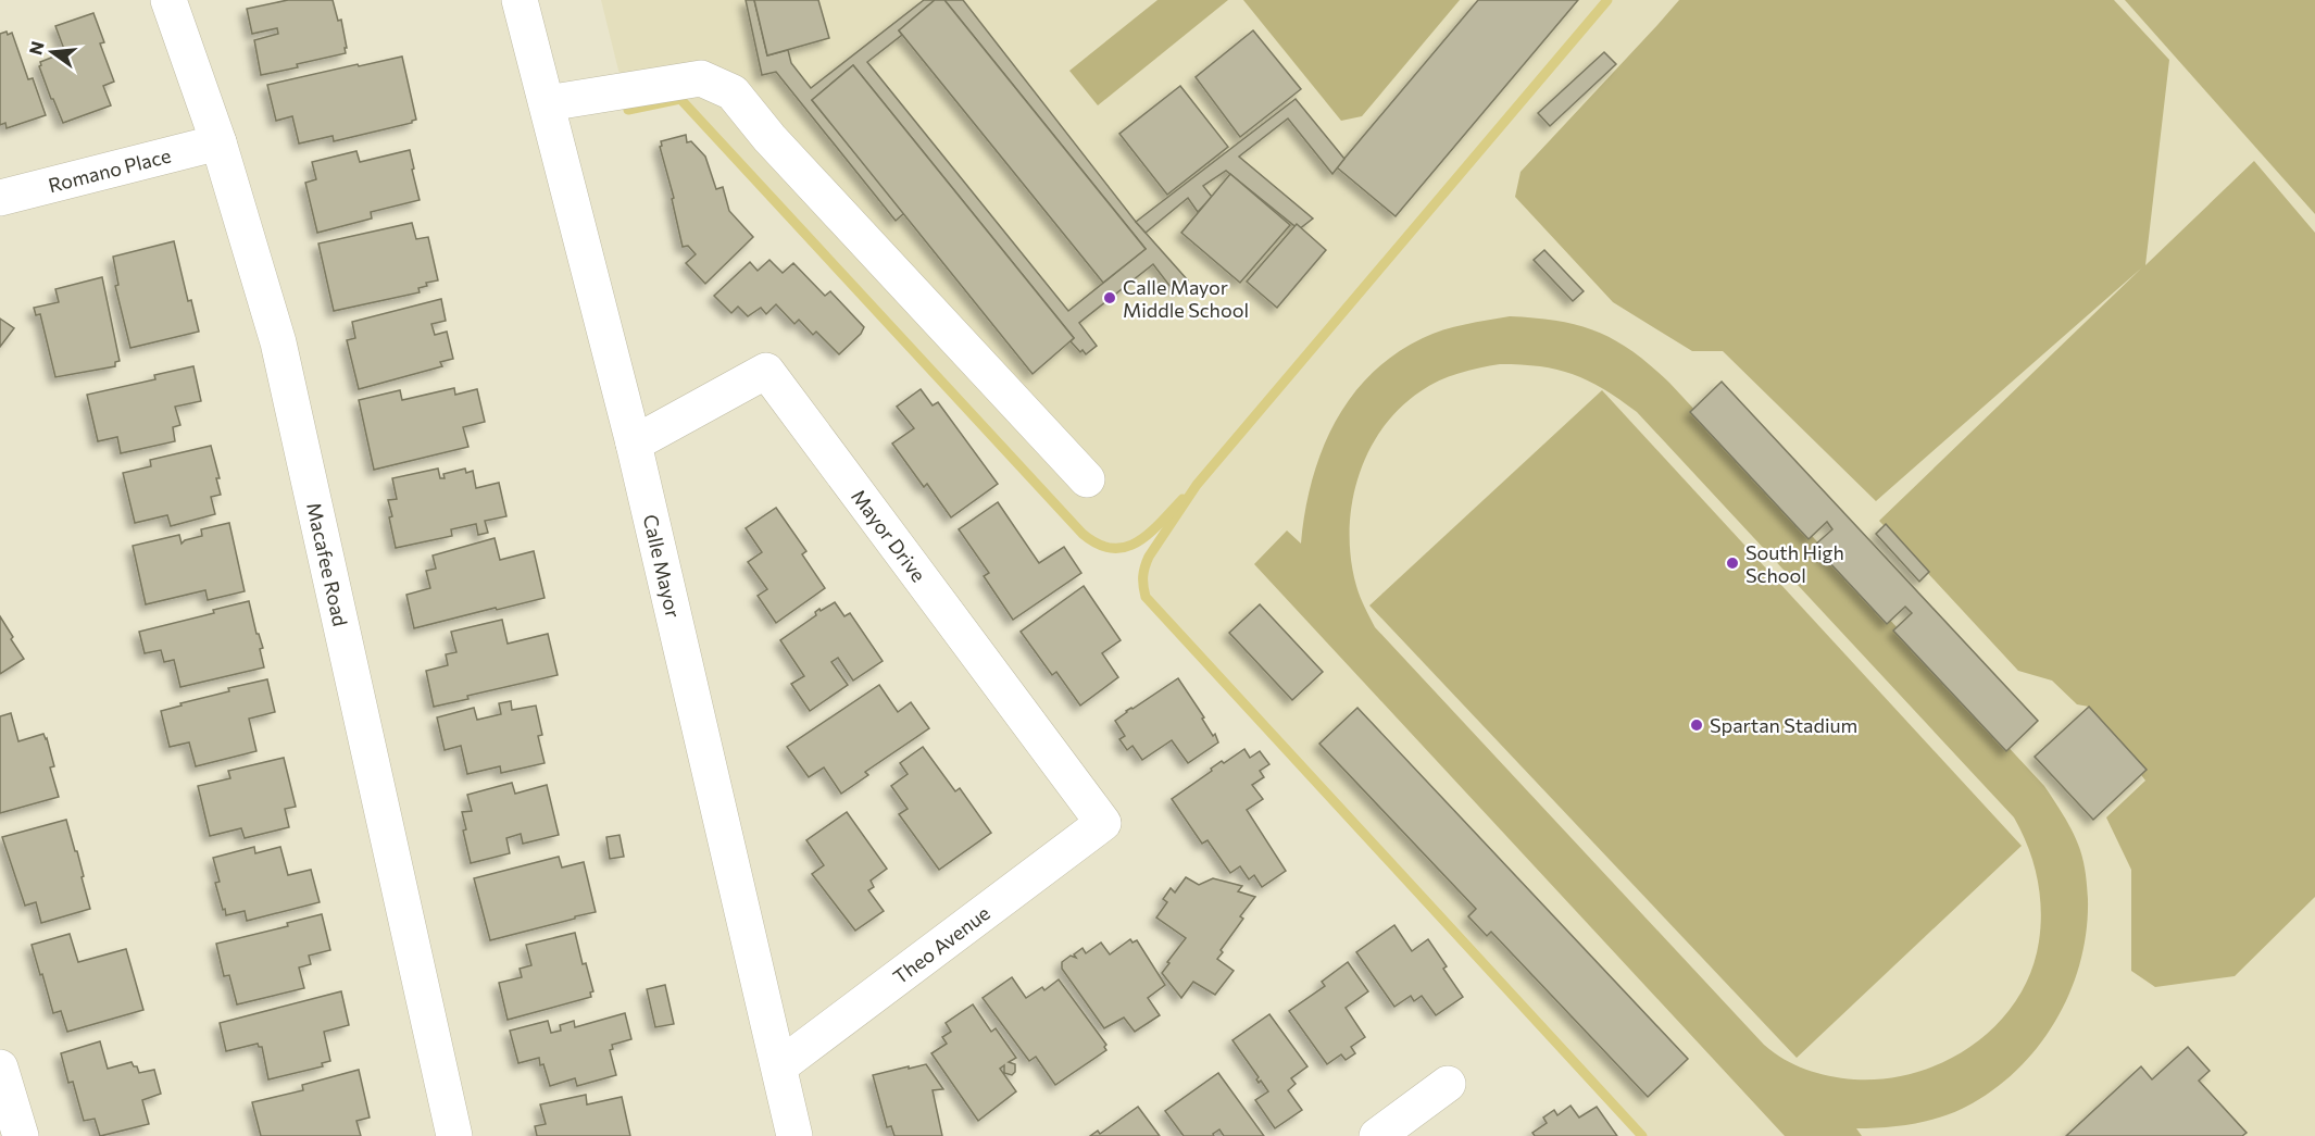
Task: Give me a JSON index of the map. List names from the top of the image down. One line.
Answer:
{"streets":{"street":["Romano Place","Mayor Drive","Macafee Road","Calle Mayor","Theo Avenue"]},"crossings":[["Romano Place","Macafee Road"],["Mayor Drive","Calle Mayor"],["Mayor Drive","Theo Avenue"],["Calle Mayor","Theo Avenue"]],"places":["Calle Mayor Middle School","South High School","Spartan Stadium"],"north":"left"}
